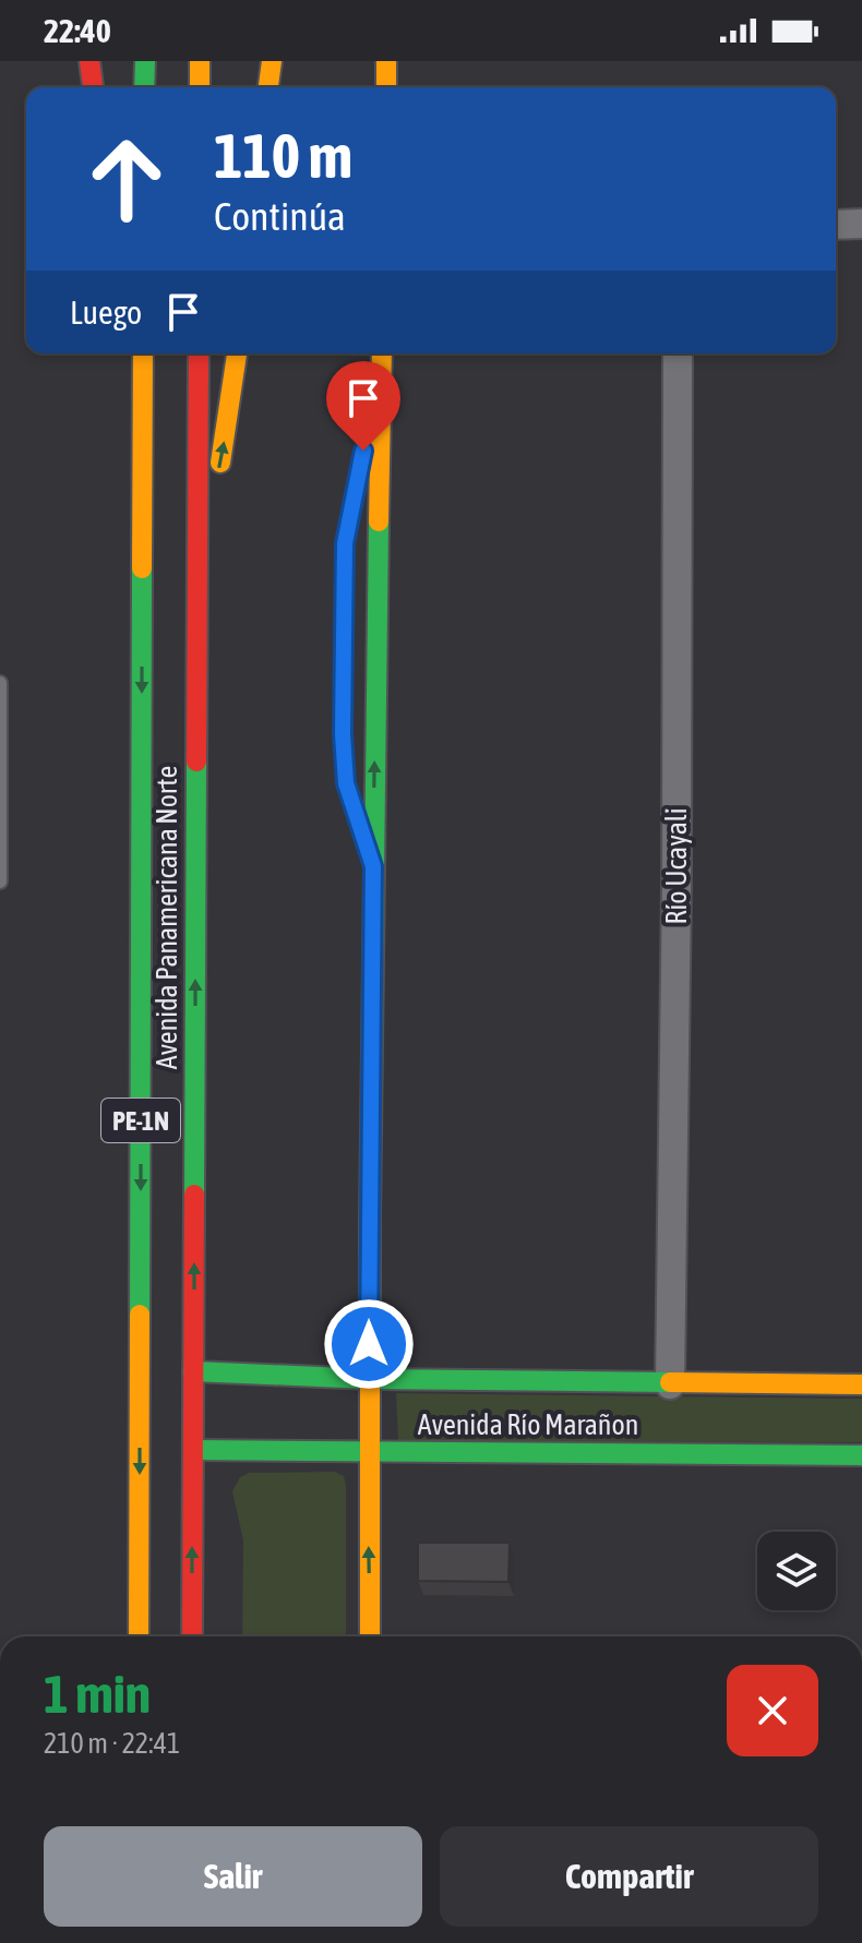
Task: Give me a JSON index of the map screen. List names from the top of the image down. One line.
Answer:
{"streets":{"main road":["Avenida Panamericana Norte","PE-1N","Avenida Río Marañon"],"street":["Río Ucayali"]},"crossings":[["Río Ucayali","Avenida Río Marañon"],["Avenida Panamericana Norte","Avenida Río Marañon"]],"page":{"status":"22:40","turn":["110 m","Continúa"],"then":"Luego","heading":["1 min","210 m · 22:41"],"buttons":["Salir","Compartir"]}}
